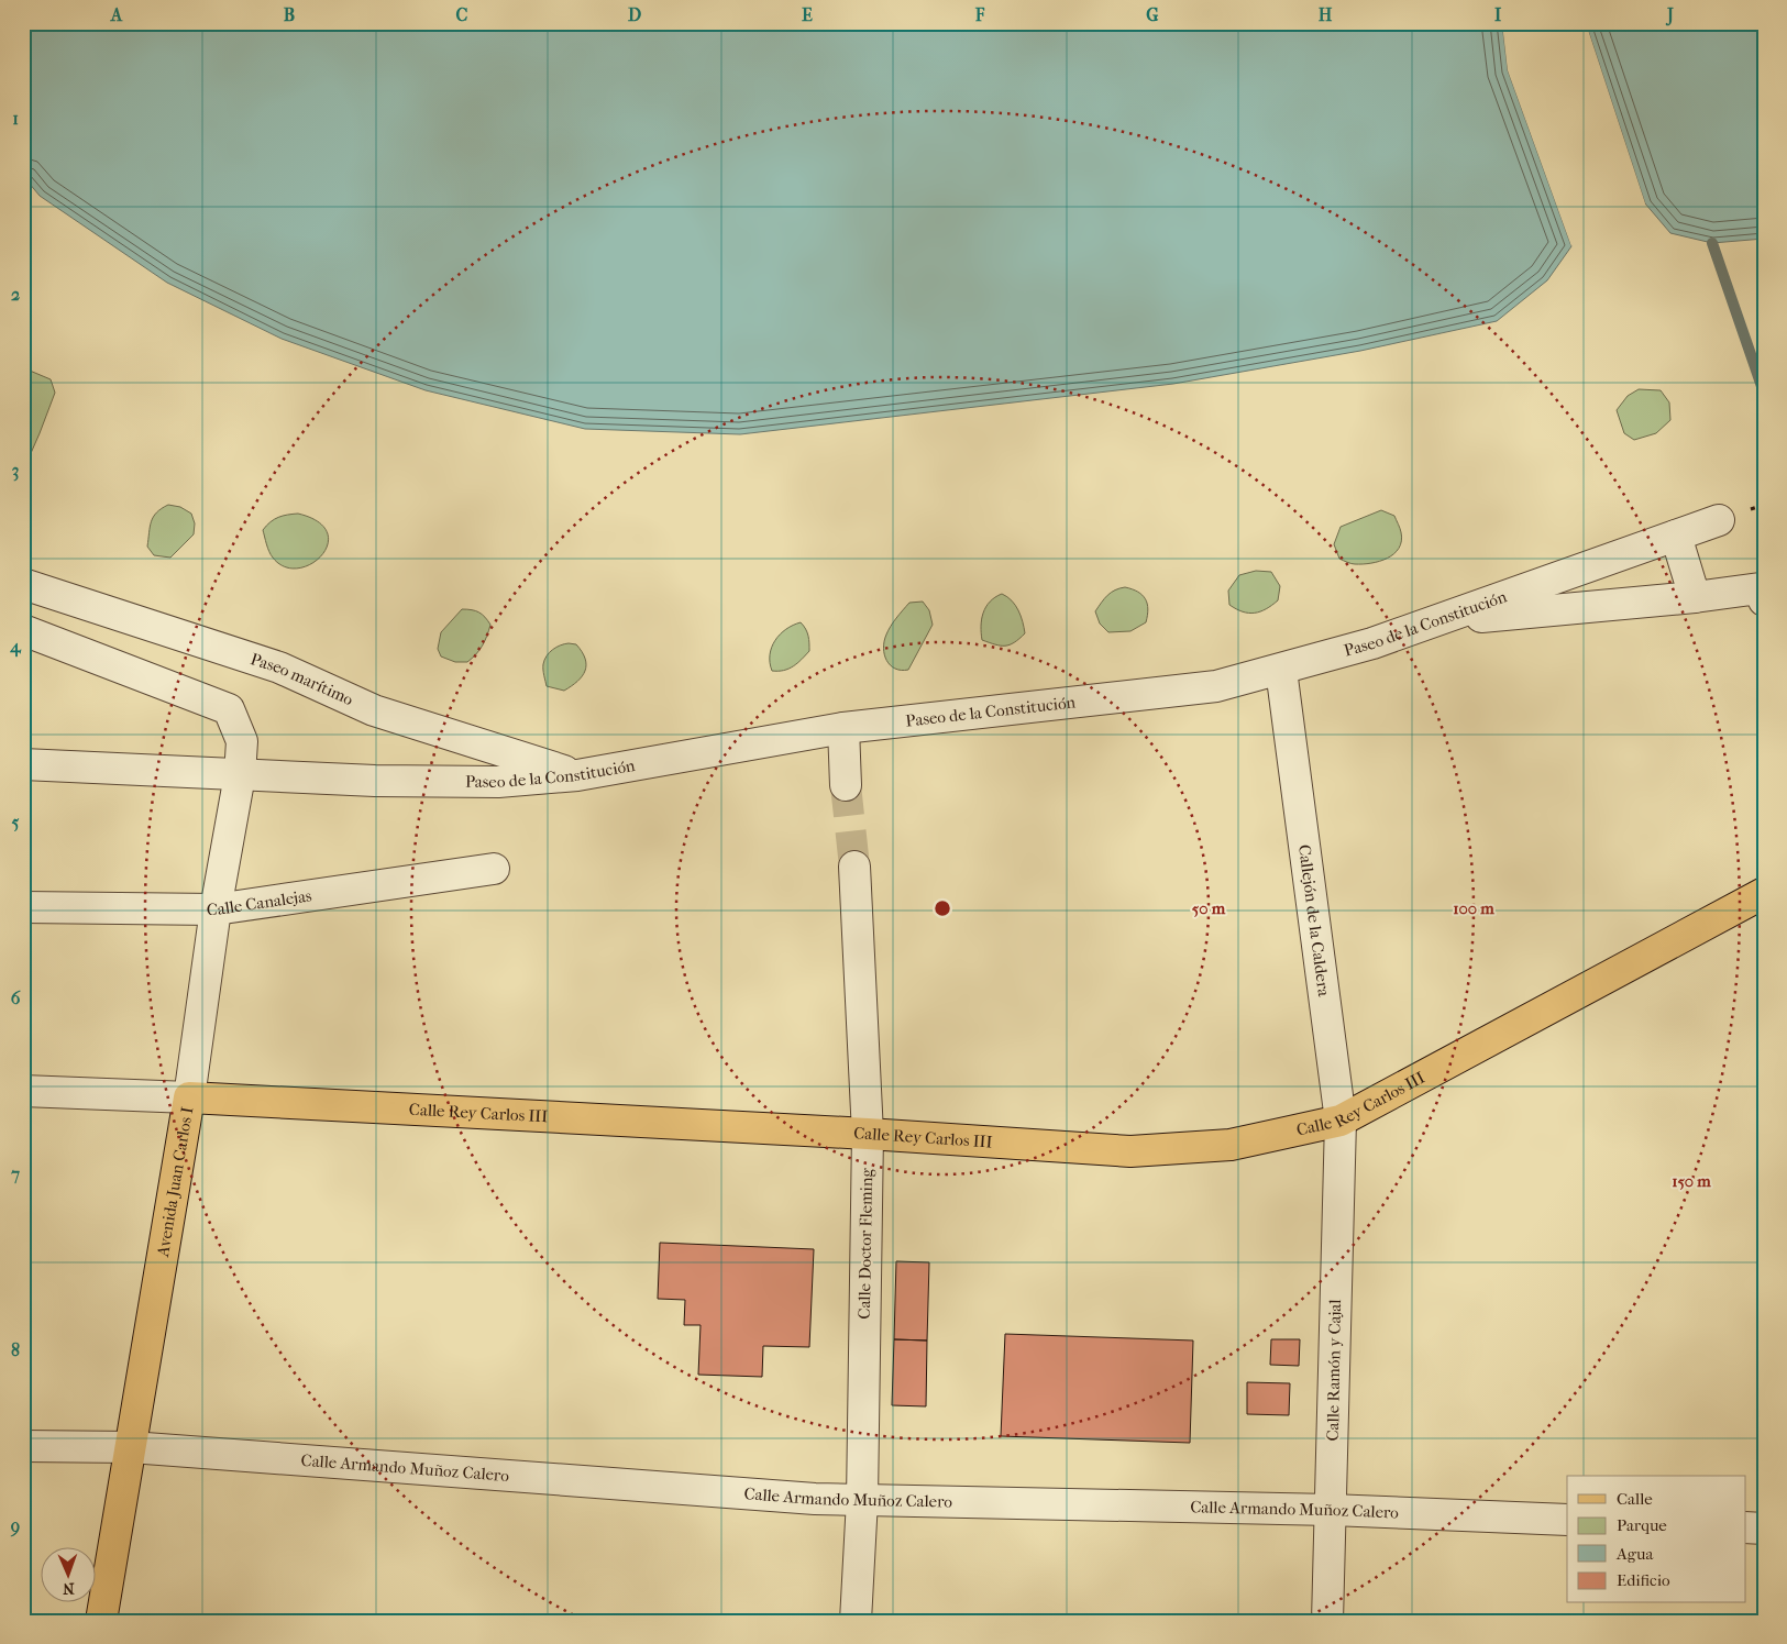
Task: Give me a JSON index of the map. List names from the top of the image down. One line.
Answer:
{"streets":{"main road":["Calle Rey Carlos III","Avenida Juan Carlos I"],"street":["Paseo de la Constitución","Paseo marítimo","Calle Canalejas","Callejón de la Caldera","Calle Doctor Fleming","Calle Ramón y Cajal","Calle Armando Muñoz Calero"]},"crossings":[["Paseo de la Constitución","Paseo marítimo"],["Paseo de la Constitución","Callejón de la Caldera"],["Paseo de la Constitución","Avenida Juan Carlos I"],["Calle Canalejas","Avenida Juan Carlos I"],["Callejón de la Caldera","Calle Rey Carlos III"],["Callejón de la Caldera","Calle Ramón y Cajal"],["Calle Rey Carlos III","Avenida Juan Carlos I"],["Calle Rey Carlos III","Calle Doctor Fleming"],["Calle Rey Carlos III","Calle Ramón y Cajal"],["Avenida Juan Carlos I","Calle Armando Muñoz Calero"],["Calle Doctor Fleming","Calle Armando Muñoz Calero"],["Calle Ramón y Cajal","Calle Armando Muñoz Calero"]],"legend":["Calle","Parque","Agua","Edificio"],"north":"bottom","grid":{"columns":["A","B","C","D","E","F","G","H","I","J"],"rows":["1","2","3","4","5","6","7","8","9"]},"rings":["50 m","100 m","150 m"]}
